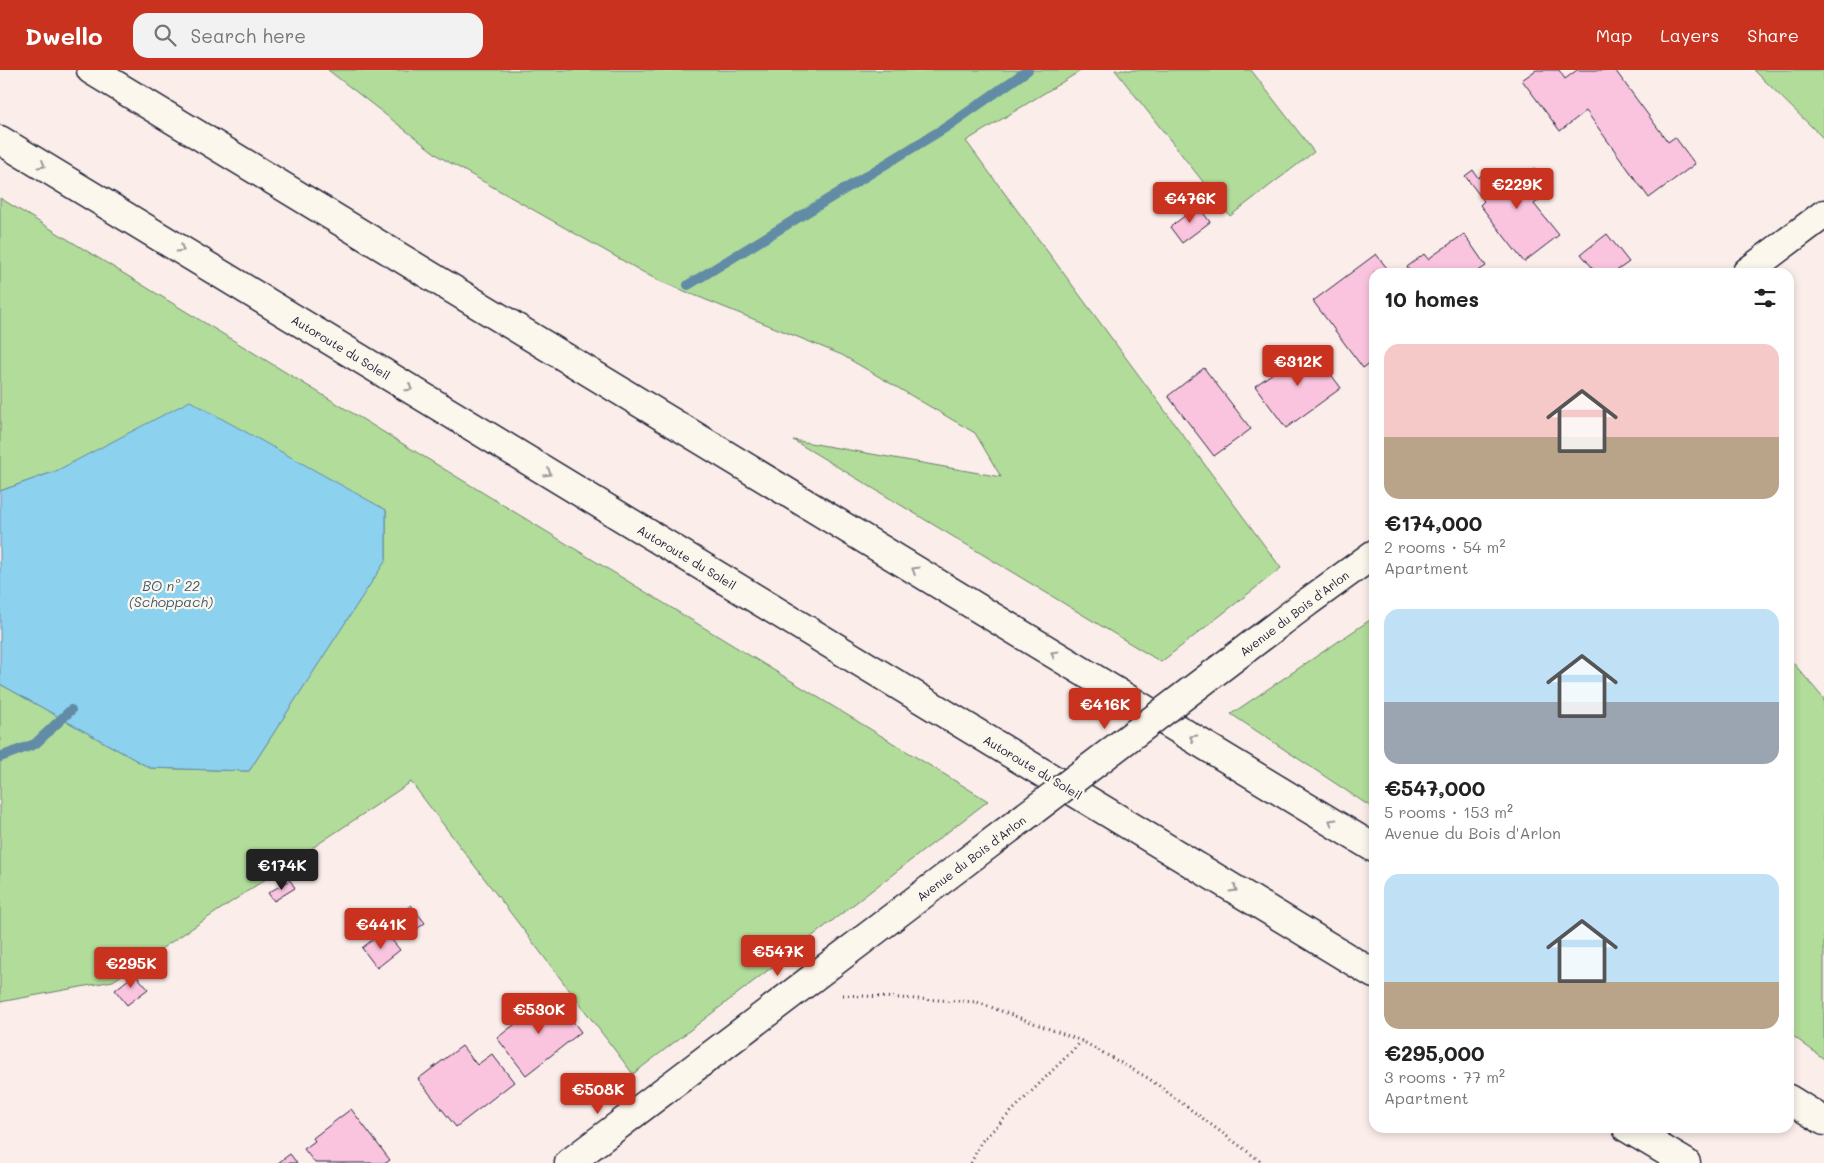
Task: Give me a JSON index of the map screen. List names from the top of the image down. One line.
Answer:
{"streets":{"main road":["Autoroute du Soleil","Avenue du Bois d'Arlon"]},"water":["BO n° 22 (Schoppach)"],"page":{"header":"Dwello","search":"Search here","nav":["Map","Layers","Share"],"price":["€229K","€476K","€312K","€416K","€174K","€441K","€547K","€295K","€530K","€508K"],"heading":"10 homes","list":[{"name":"€174,000","note":"2 rooms · 54 m² · Apartment"},{"name":"€547,000","note":"5 rooms · 153 m² · Avenue du Bois d'Arlon"},{"name":"€295,000","note":"3 rooms · 77 m² · Apartment"}]}}
